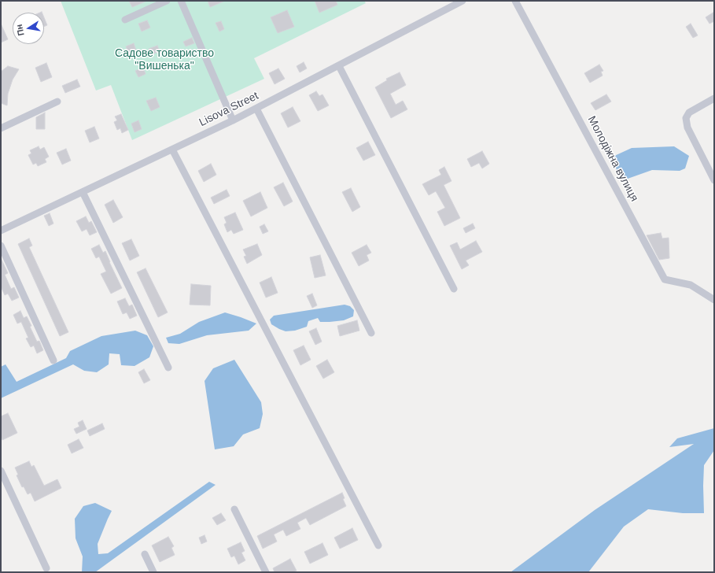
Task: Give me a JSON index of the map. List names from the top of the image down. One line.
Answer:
{"streets":{"street":["Lisova Street","Молодіжна вулиця"]},"parks":["Садове товариство \"Вишенька\""],"north":"left"}
